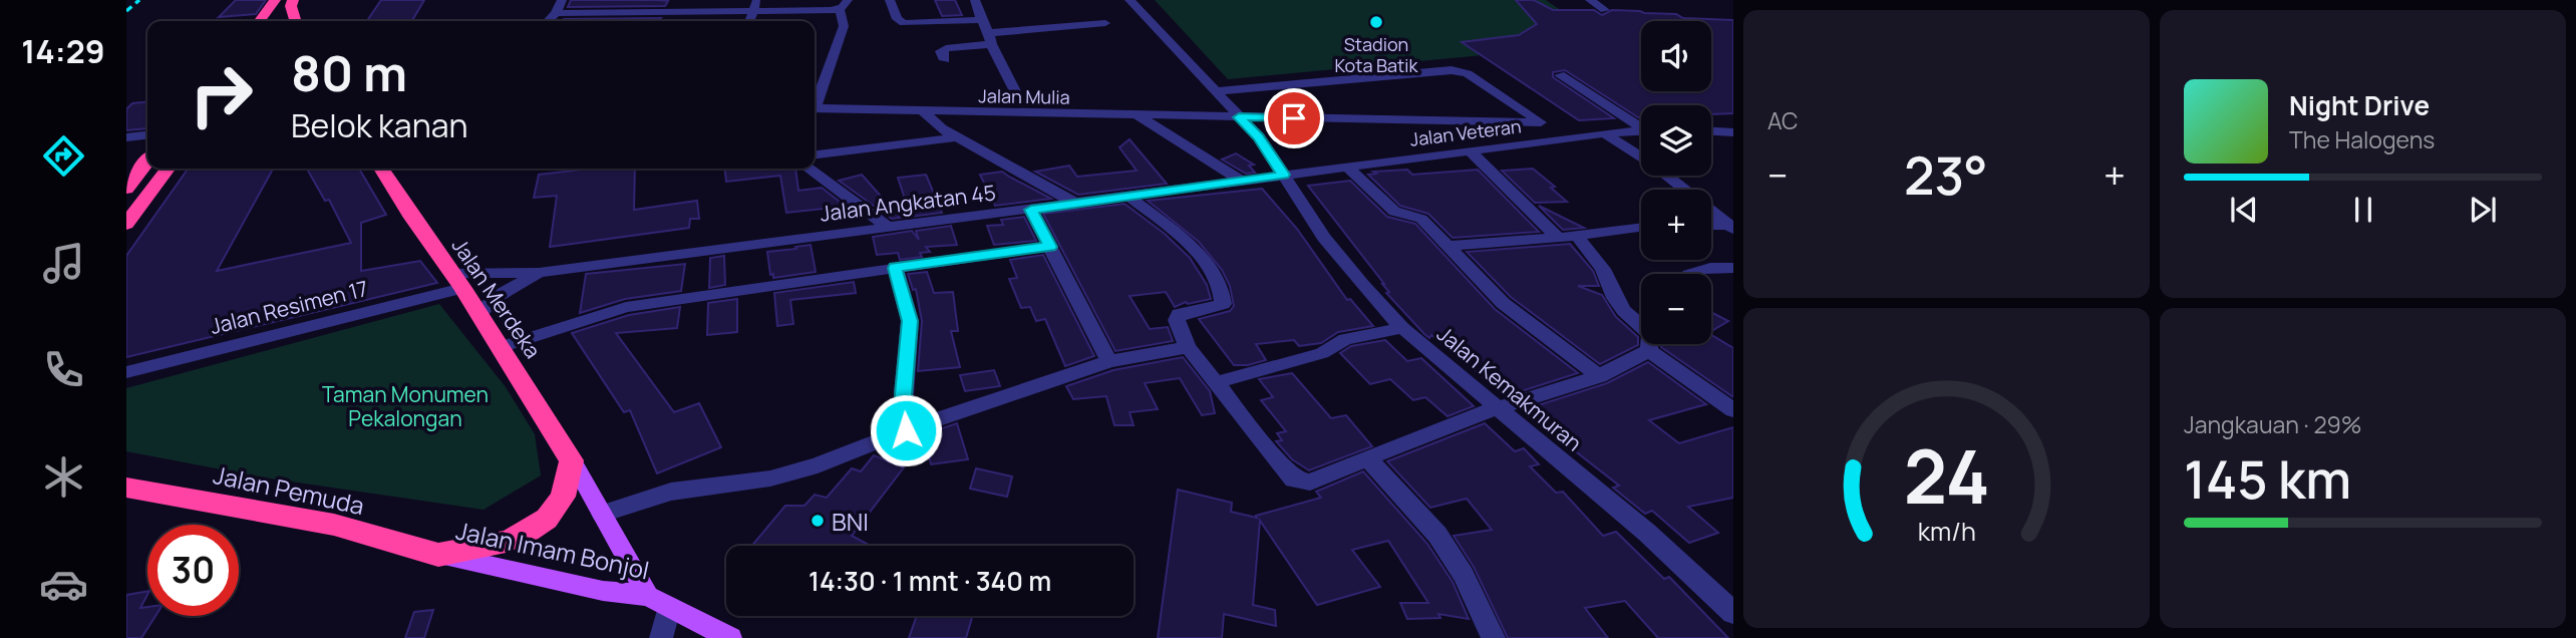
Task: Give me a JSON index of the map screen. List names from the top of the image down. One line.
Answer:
{"streets":{"highway":["Jalan Merdeka","Jalan Pemuda"],"main road":["Jalan Imam Bonjol"],"street":["Jalan Mulia","Jalan Veteran","Jalan Angkatan 45","Jalan Resimen 17","Jalan Kemakmuran"]},"crossings":[["Jalan Mulia","Jalan Kemakmuran"],["Jalan Veteran","Jalan Angkatan 45"],["Jalan Veteran","Jalan Kemakmuran"],["Jalan Angkatan 45","Jalan Merdeka"],["Jalan Angkatan 45","Jalan Resimen 17"],["Jalan Angkatan 45","Jalan Kemakmuran"],["Jalan Merdeka","Jalan Resimen 17"],["Jalan Pemuda","Jalan Imam Bonjol"]],"parks":["Taman Monumen Pekalongan"],"places":["Stadion Kota Batik","BNI"],"page":{"tabs":"14:29","tile":["AC",["Jangkauan · 29%","145 km"]],"map_buttons":["+","−"],"turn":["80 m","Belok kanan"],"song":["Night Drive","The Halogens"],"heat":["−","23°","+"],"limit":"30","trip":"14:30 · 1 mnt · 340 m","gauge":["24","km/h"]}}
